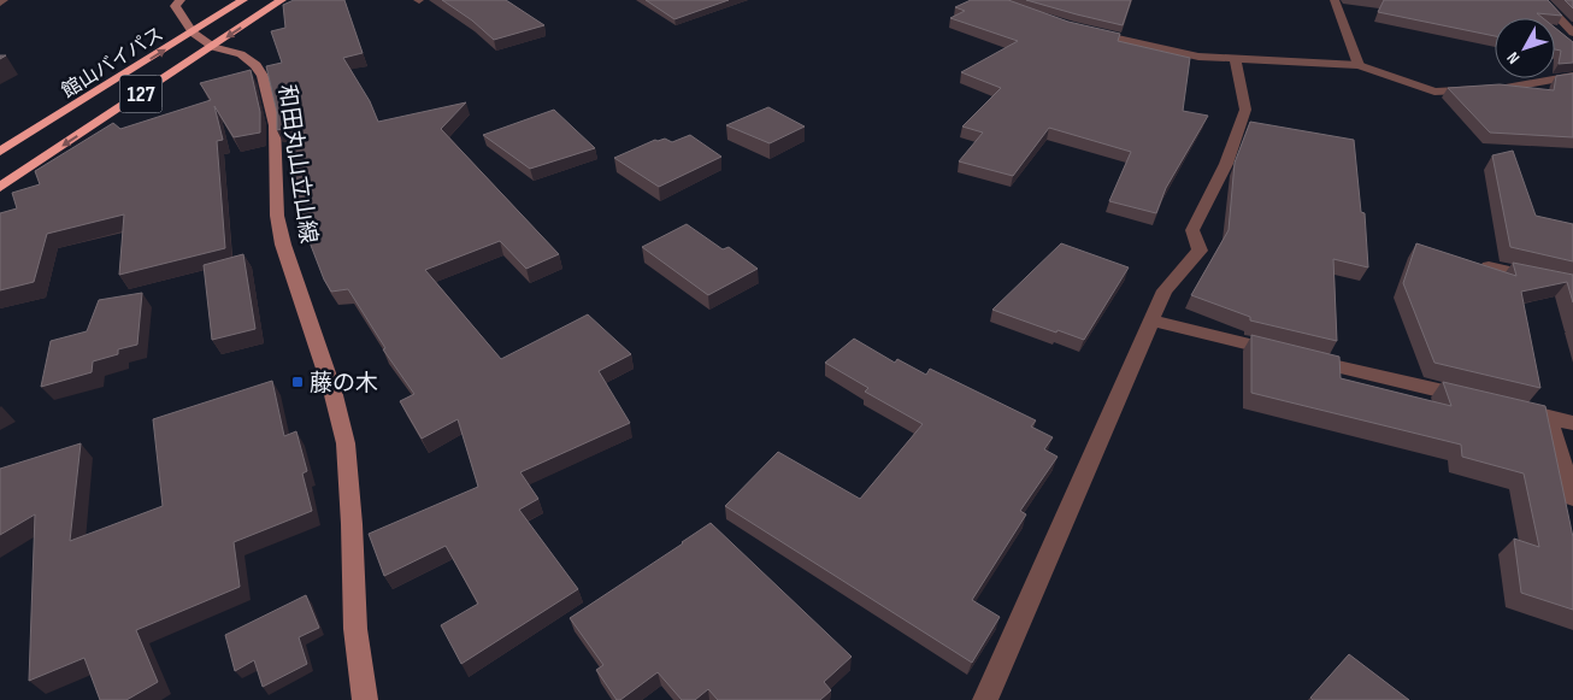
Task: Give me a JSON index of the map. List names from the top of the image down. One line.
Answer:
{"streets":{"highway":["館山バイパス","127"],"main road":["和田丸山立山線"]},"crossings":[["館山バイパス","和田丸山立山線"]],"places":{"transit":["藤の木"]},"north":"bottom left"}
